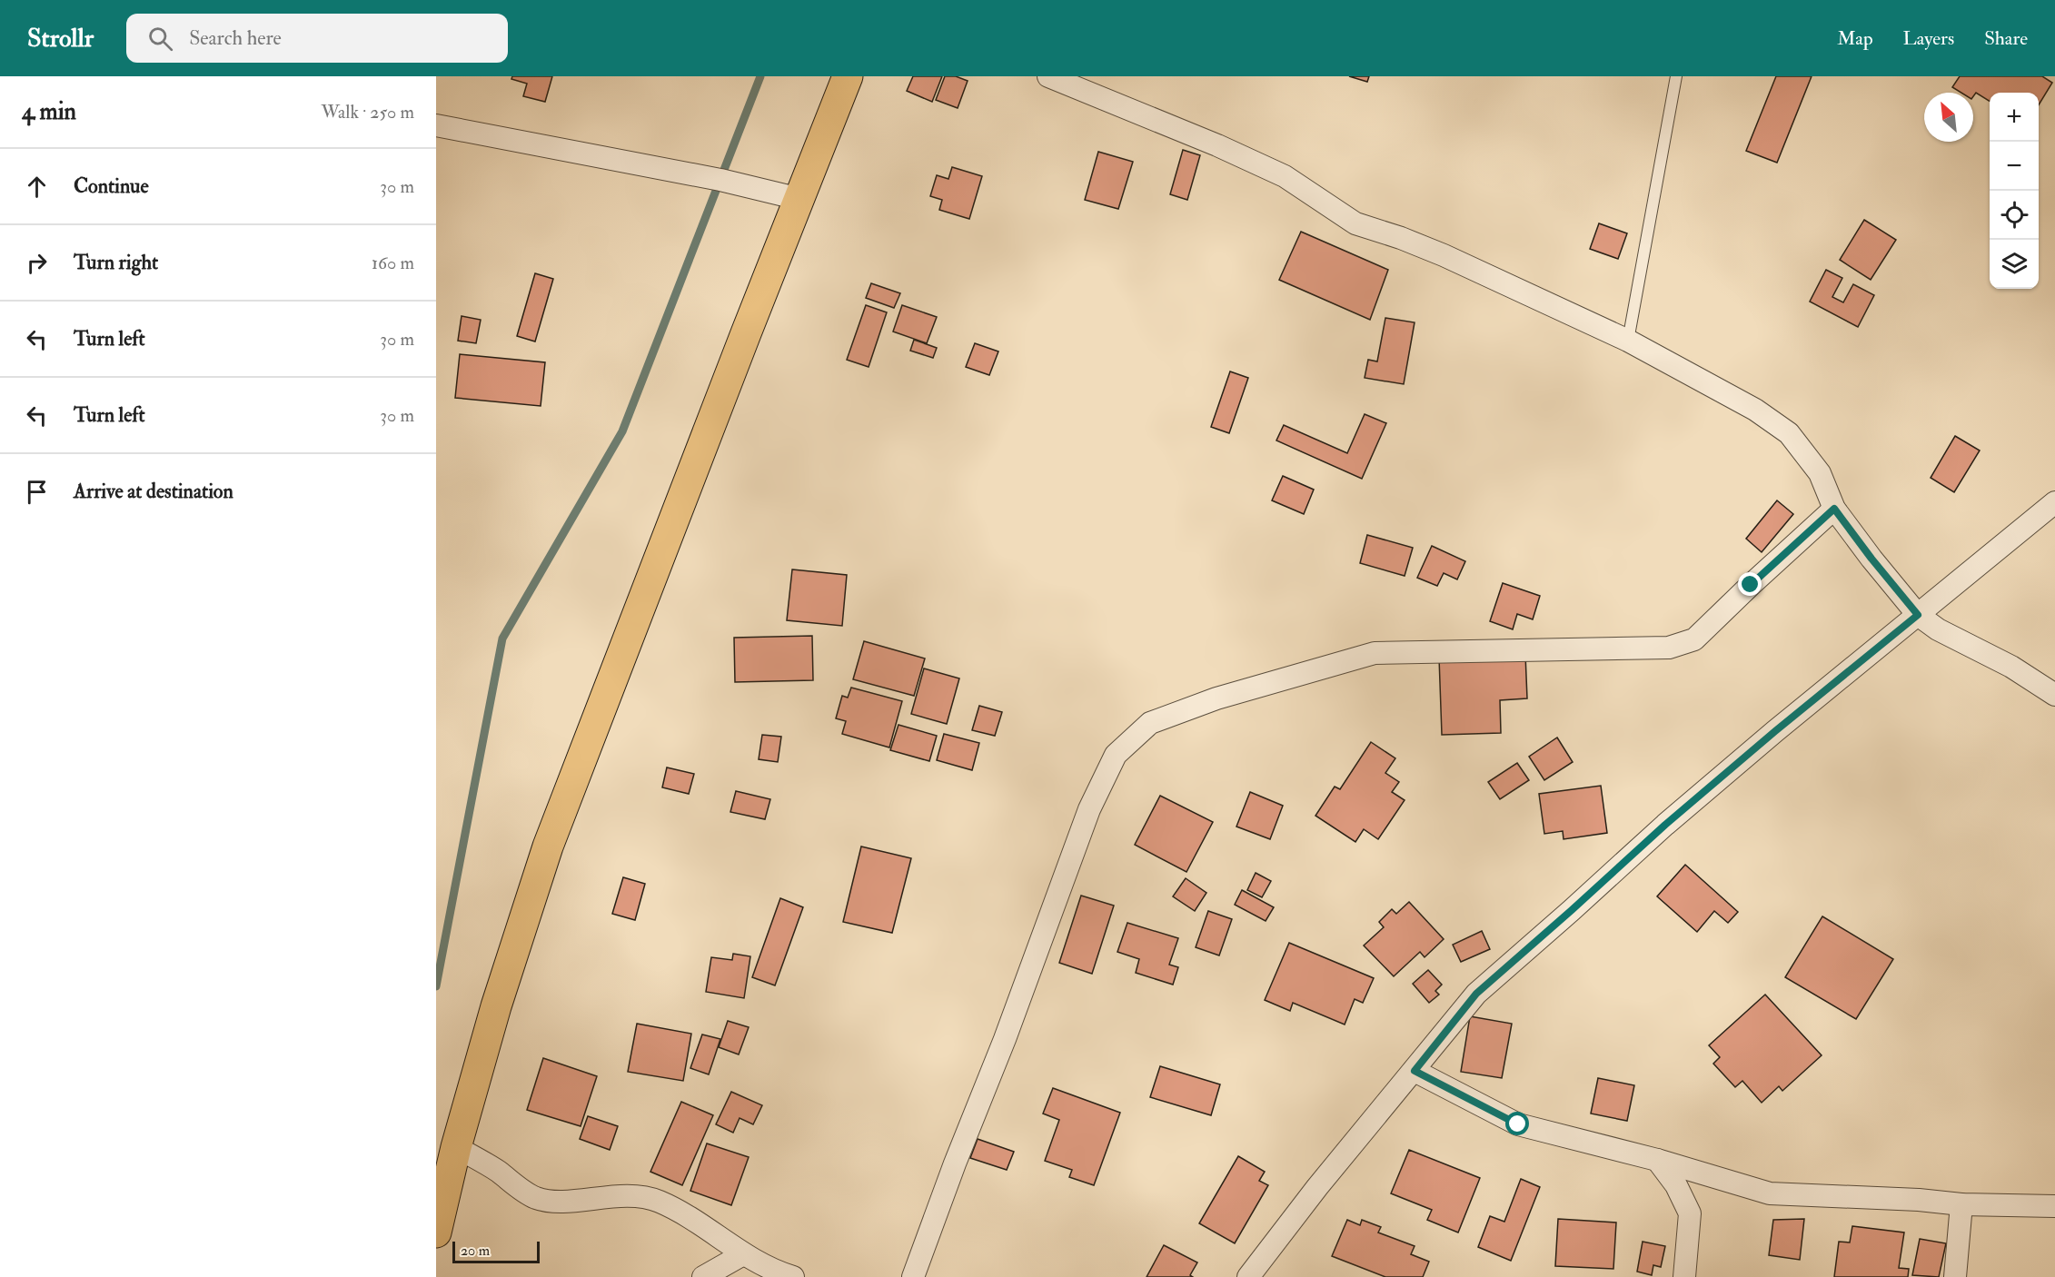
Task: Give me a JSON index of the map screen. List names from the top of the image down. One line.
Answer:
{"scale_bar":"20 m","north":"top left","page":{"header":"Strollr","search":"Search here","nav":["Map","Layers","Share"],"heading":["4 min","Walk · 250 m"],"map_buttons":["+","−"],"list":[["Continue","30 m"],["Turn right","160 m"],["Turn left","30 m"],["Turn left","30 m"],"Arrive at destination"],"scale":"20 m"}}
